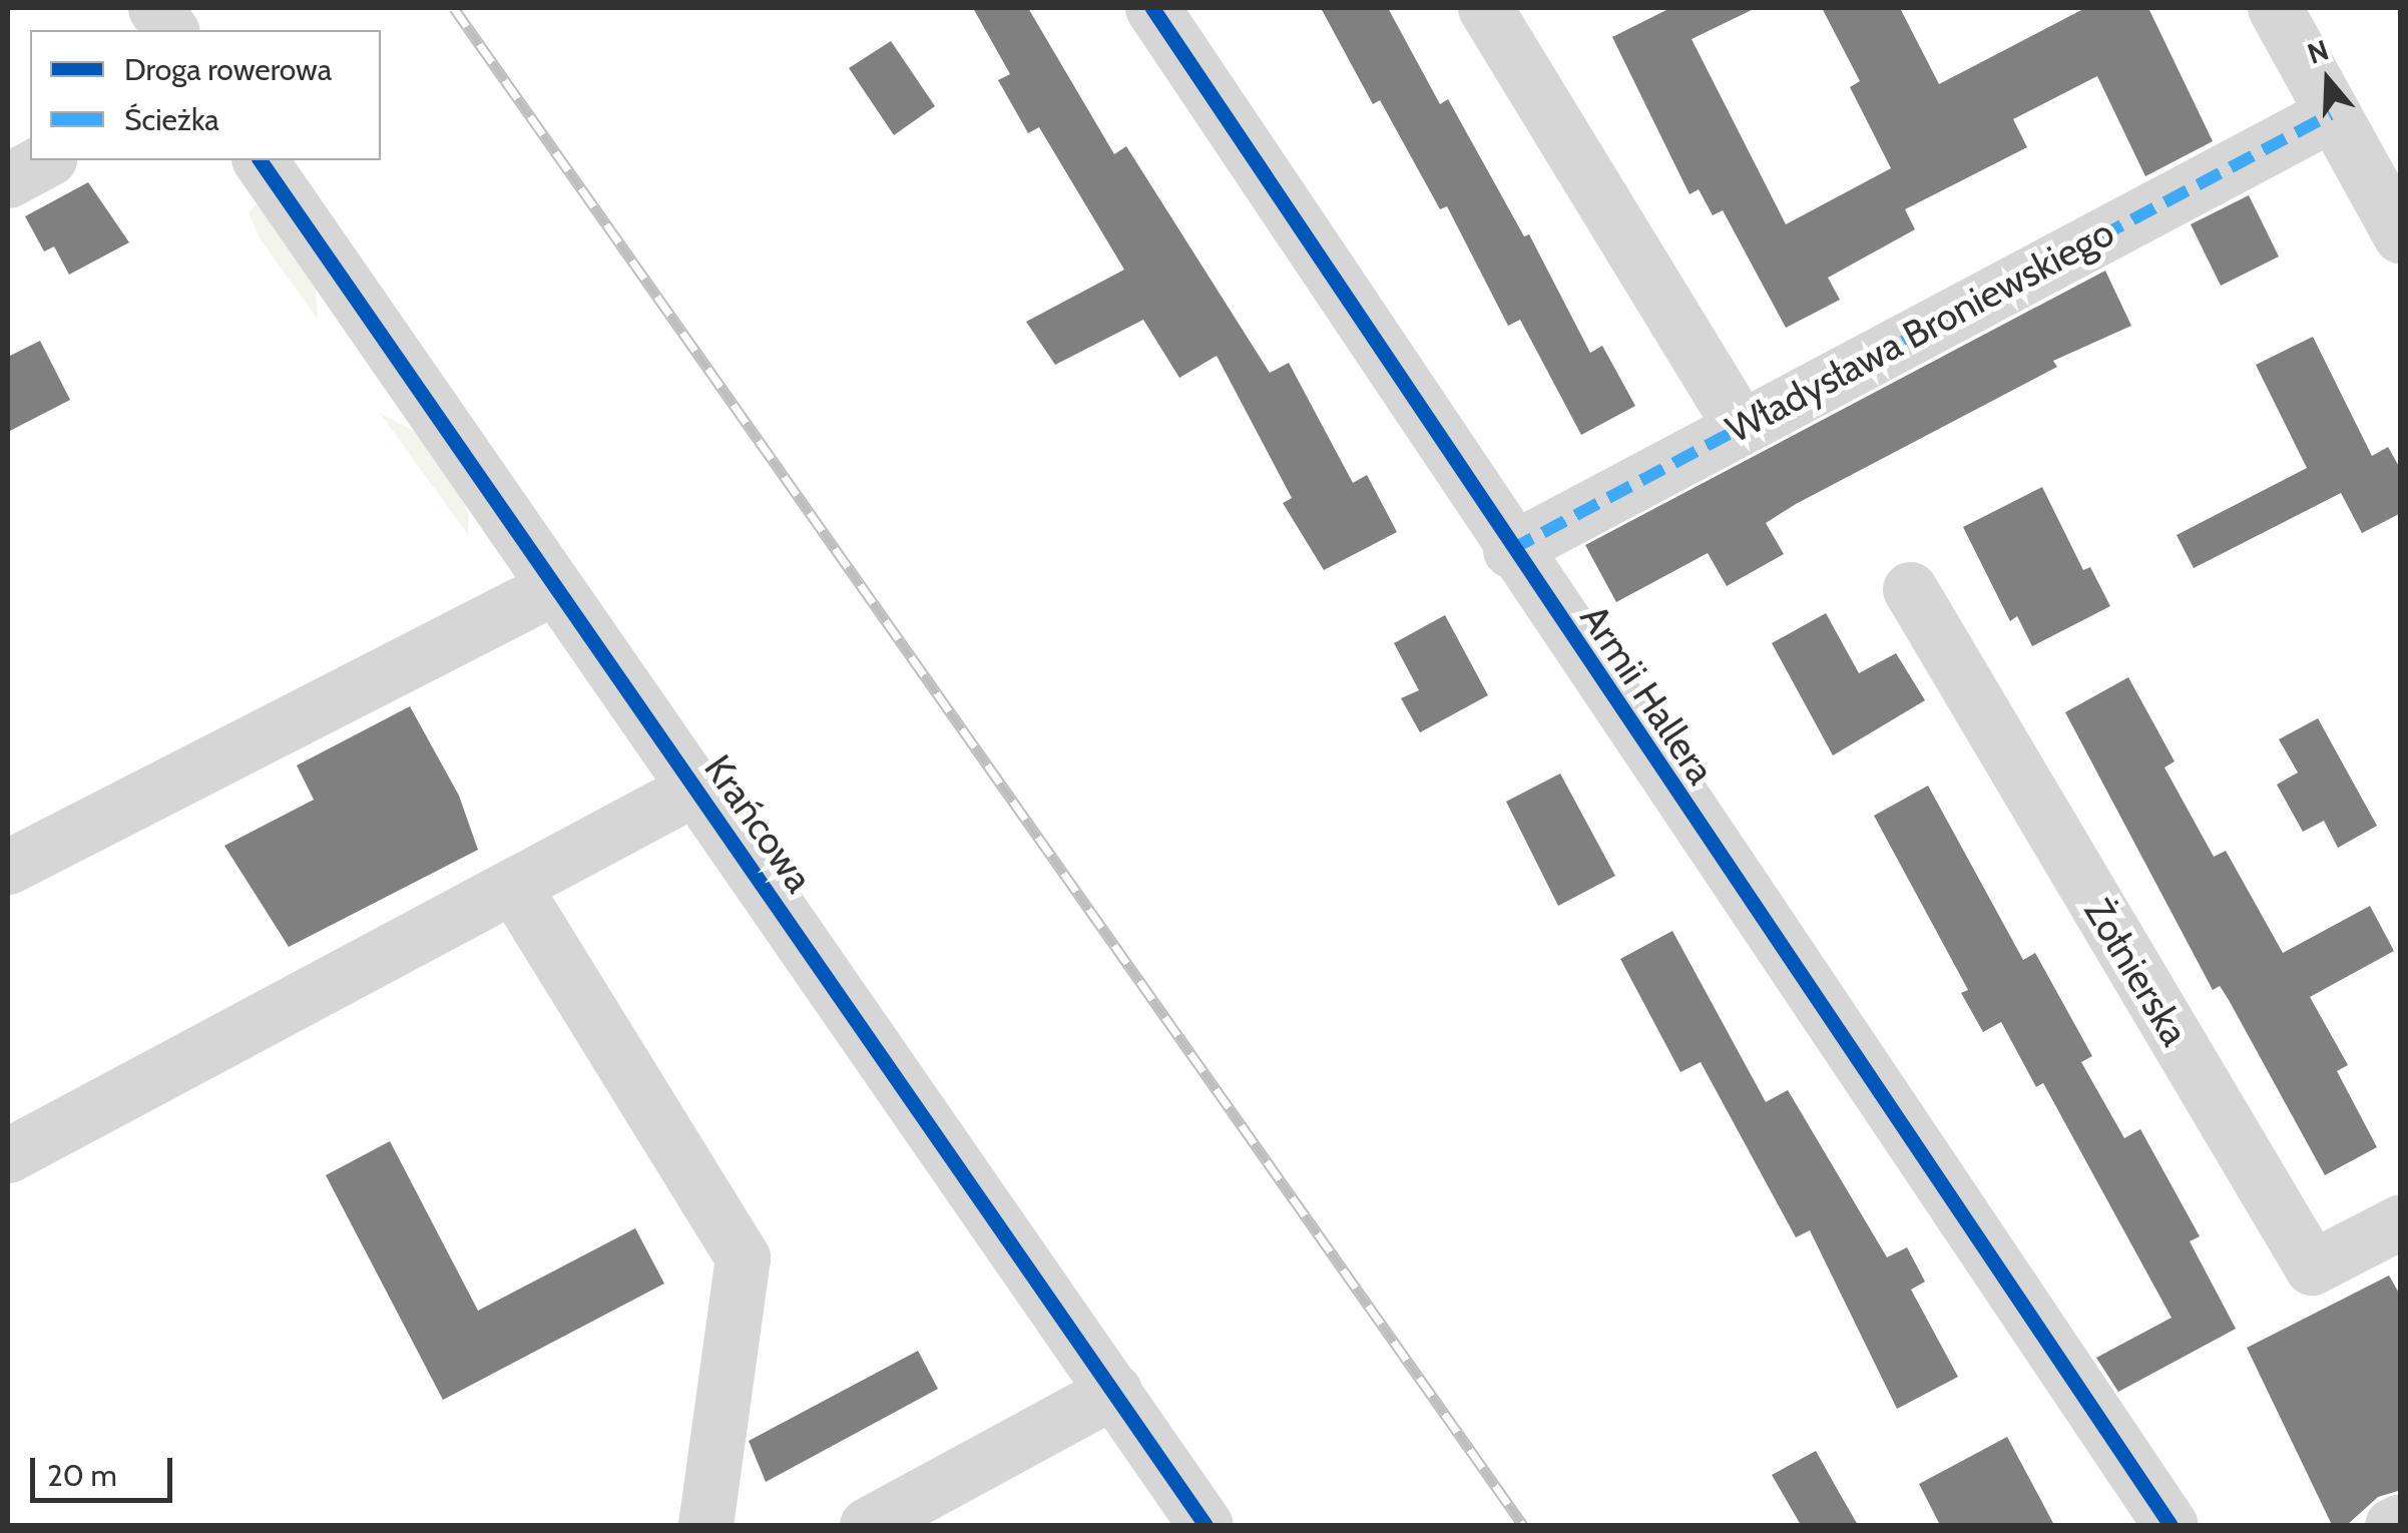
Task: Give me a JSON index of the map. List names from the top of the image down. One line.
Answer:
{"streets":{"street":["Władysława Broniewskiego","Armii Hallera","Krańcowa","Żołnierska"]},"crossings":[["Władysława Broniewskiego","Armii Hallera"]],"legend":["Droga rowerowa","Ścieżka"],"scale_bar":"20 m","north":"top"}
